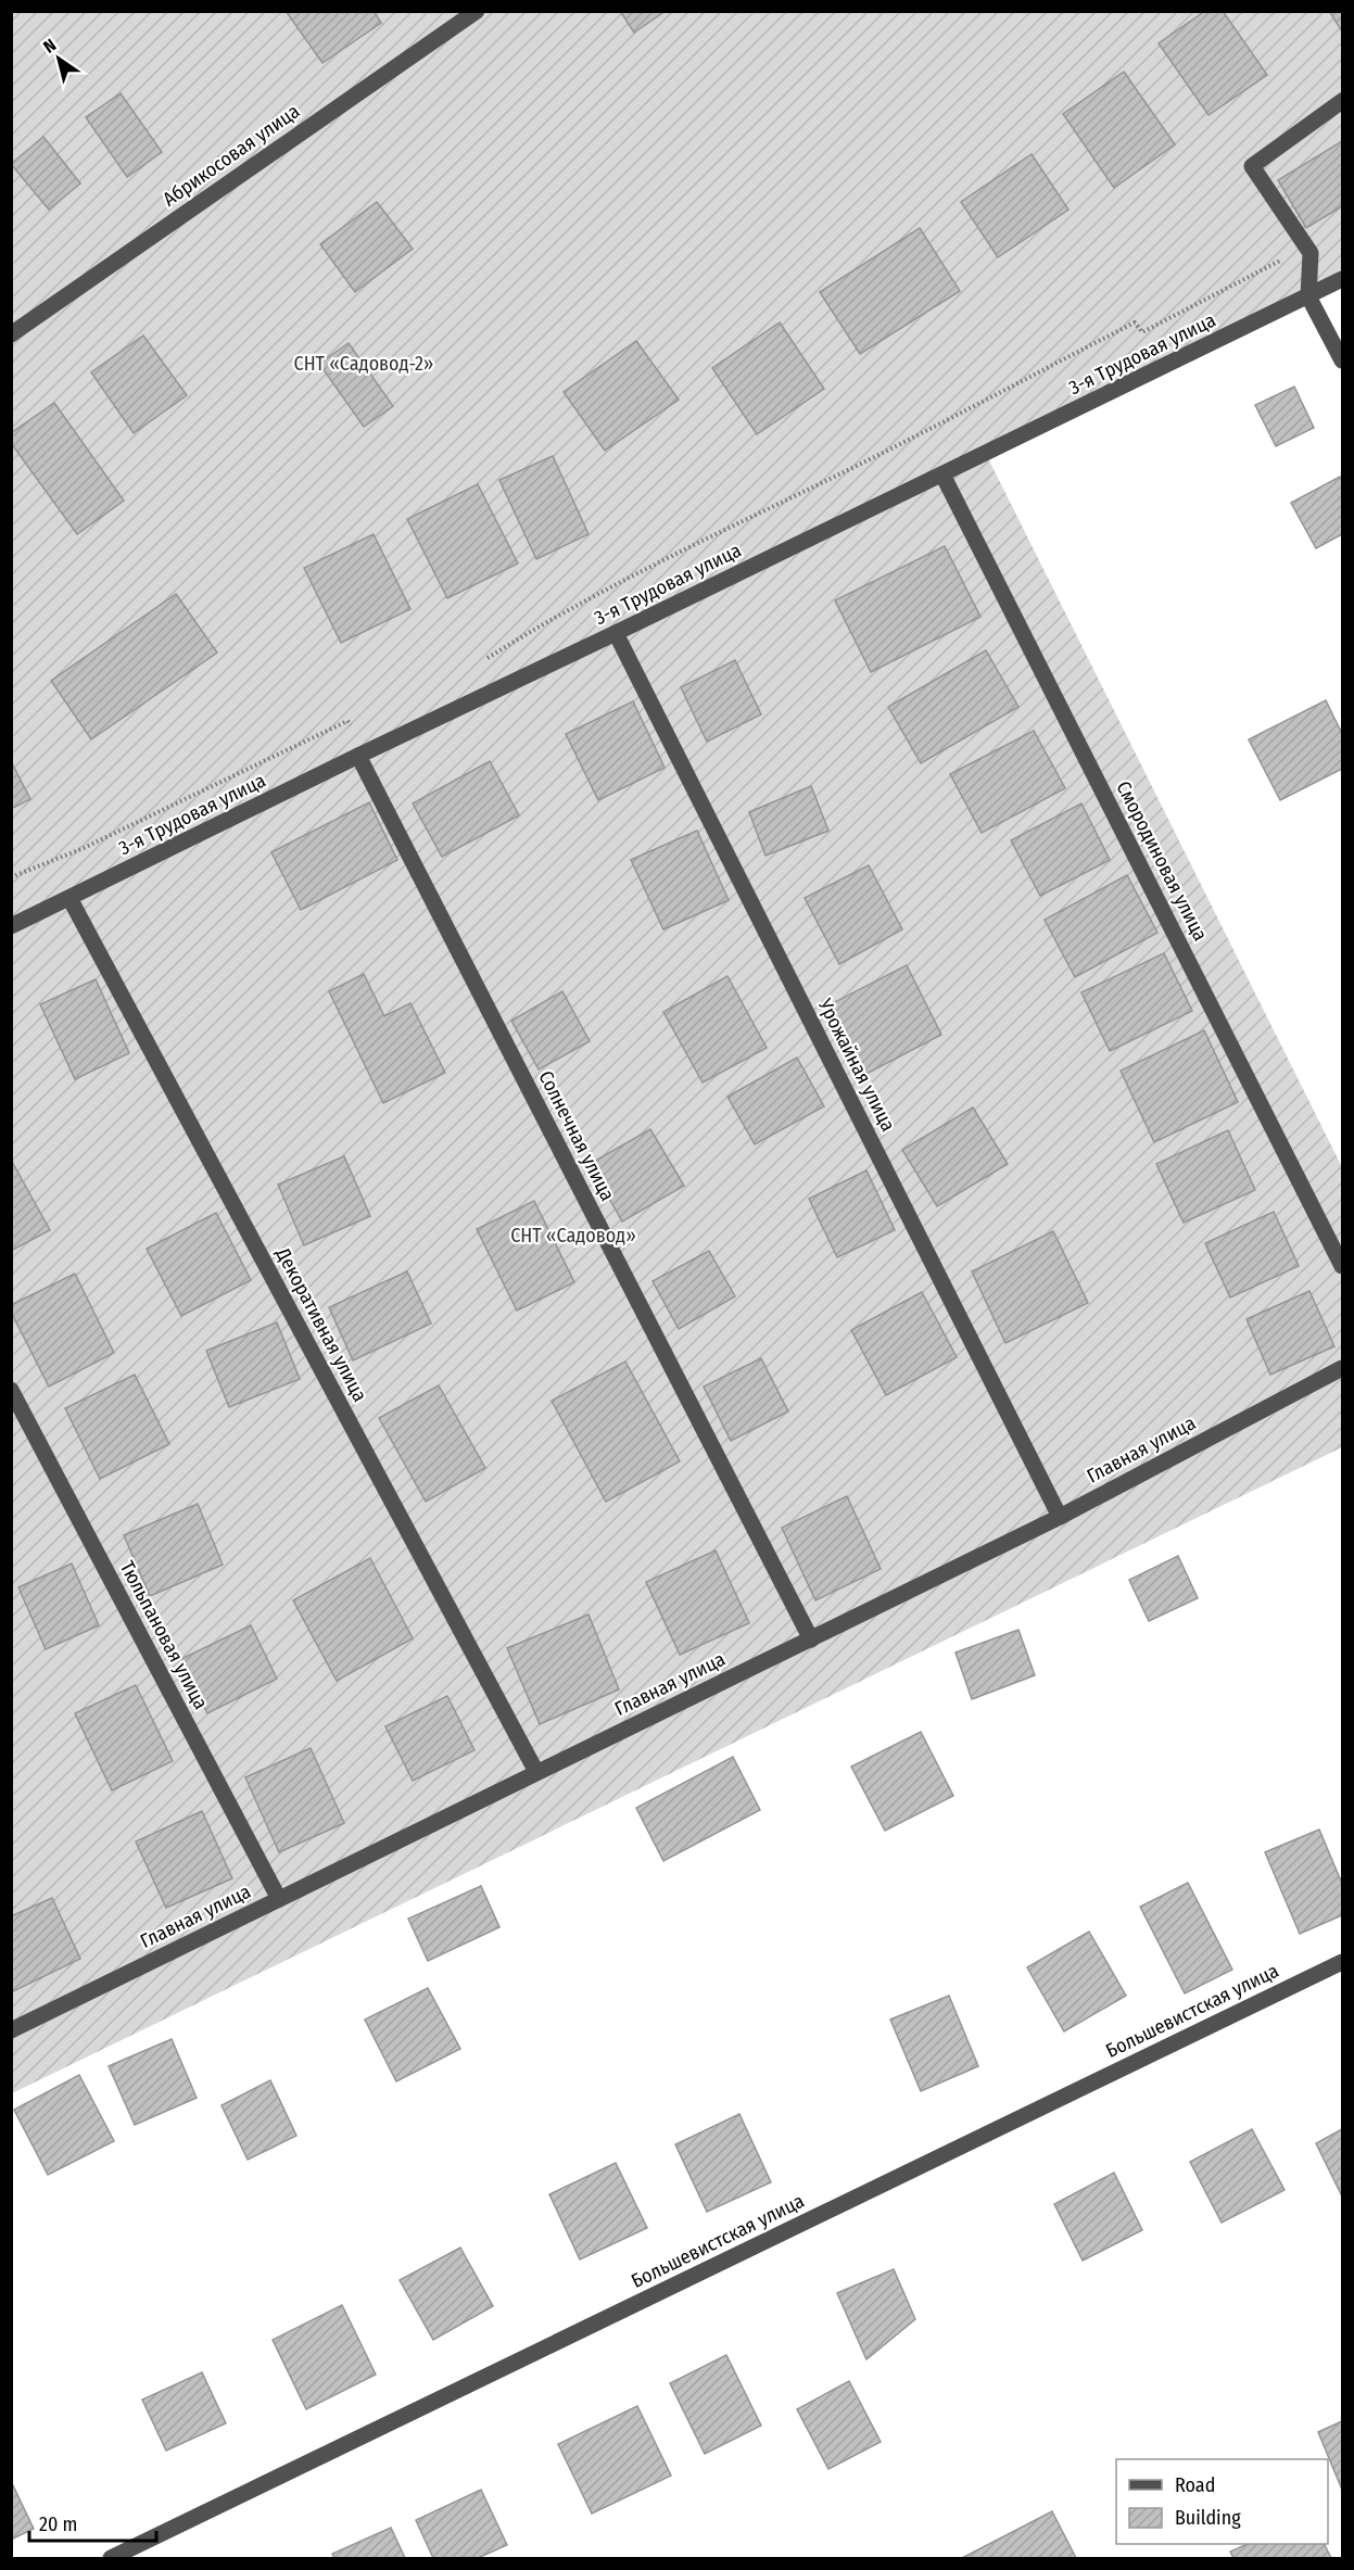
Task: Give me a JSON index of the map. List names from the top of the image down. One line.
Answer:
{"streets":{"street":["Абрикосовая улица","3-я Трудовая улица","Смородиновая улица","Урожайная улица","Солнечная улица","Декоративная улица","Главная улица","Тюльпановая улица","Большевистская улица"]},"crossings":[["3-я Трудовая улица","Смородиновая улица"],["3-я Трудовая улица","Урожайная улица"],["3-я Трудовая улица","Солнечная улица"],["3-я Трудовая улица","Декоративная улица"],["Урожайная улица","Главная улица"],["Солнечная улица","Главная улица"],["Декоративная улица","Главная улица"],["Главная улица","Тюльпановая улица"]],"parks":["СНТ «Садовод-2»","СНТ «Садовод»"],"legend":["Road","Building"],"scale_bar":"20 m","north":"top left"}
